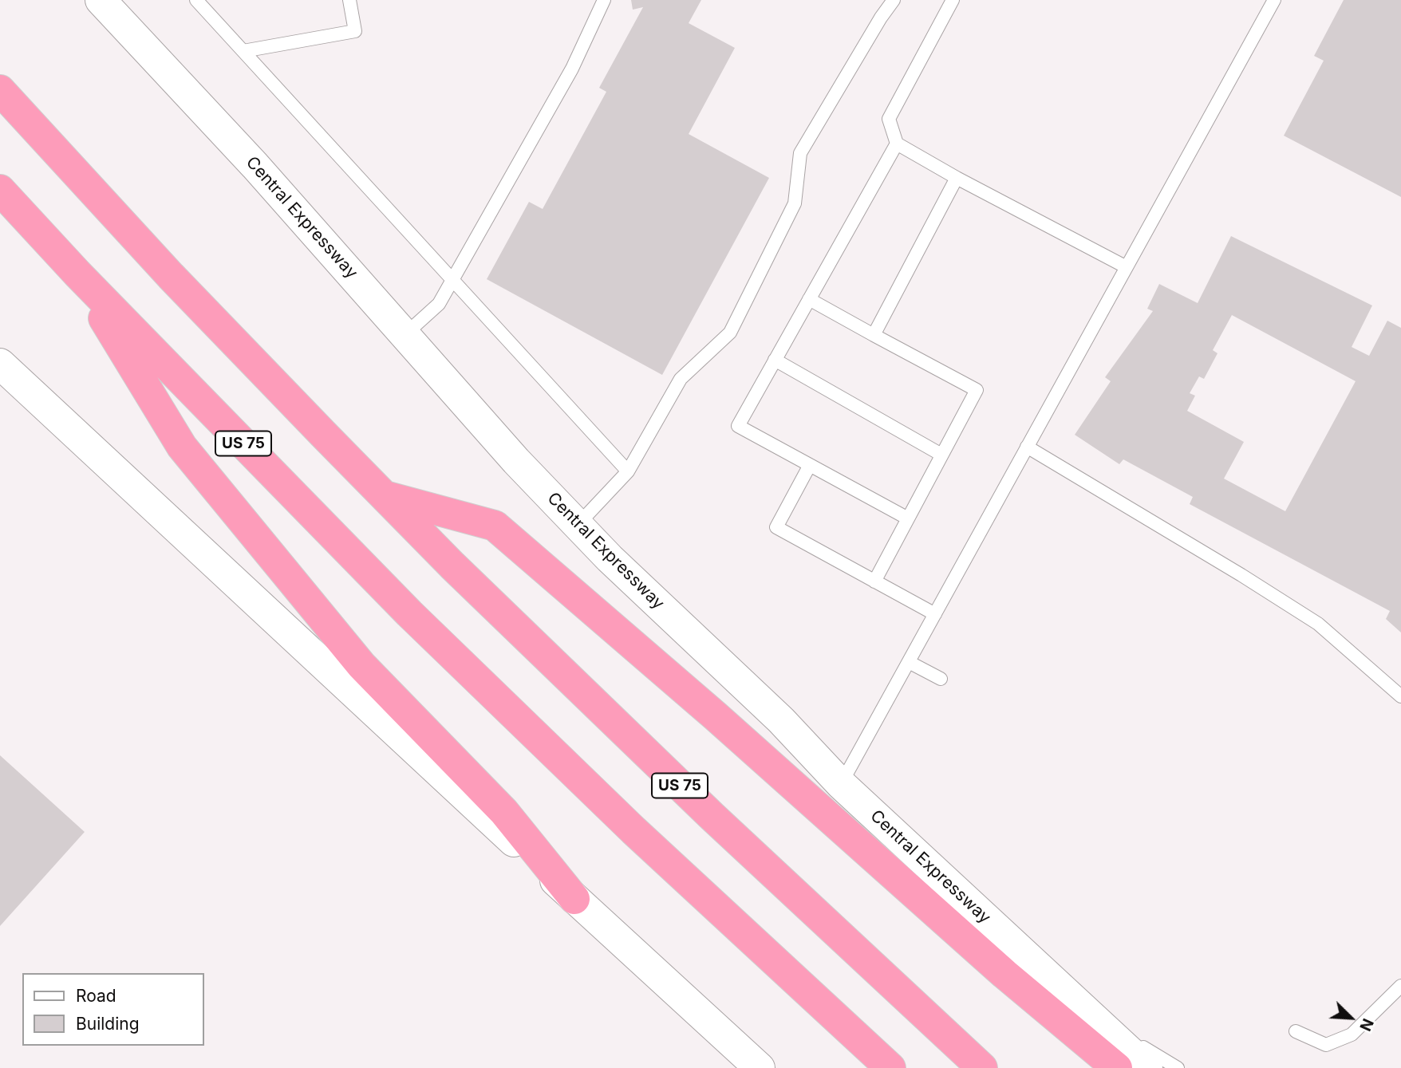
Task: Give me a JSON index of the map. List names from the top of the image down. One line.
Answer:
{"streets":{"highway":["US 75"],"main road":["Central Expressway"]},"legend":["Road","Building"],"north":"bottom right"}
